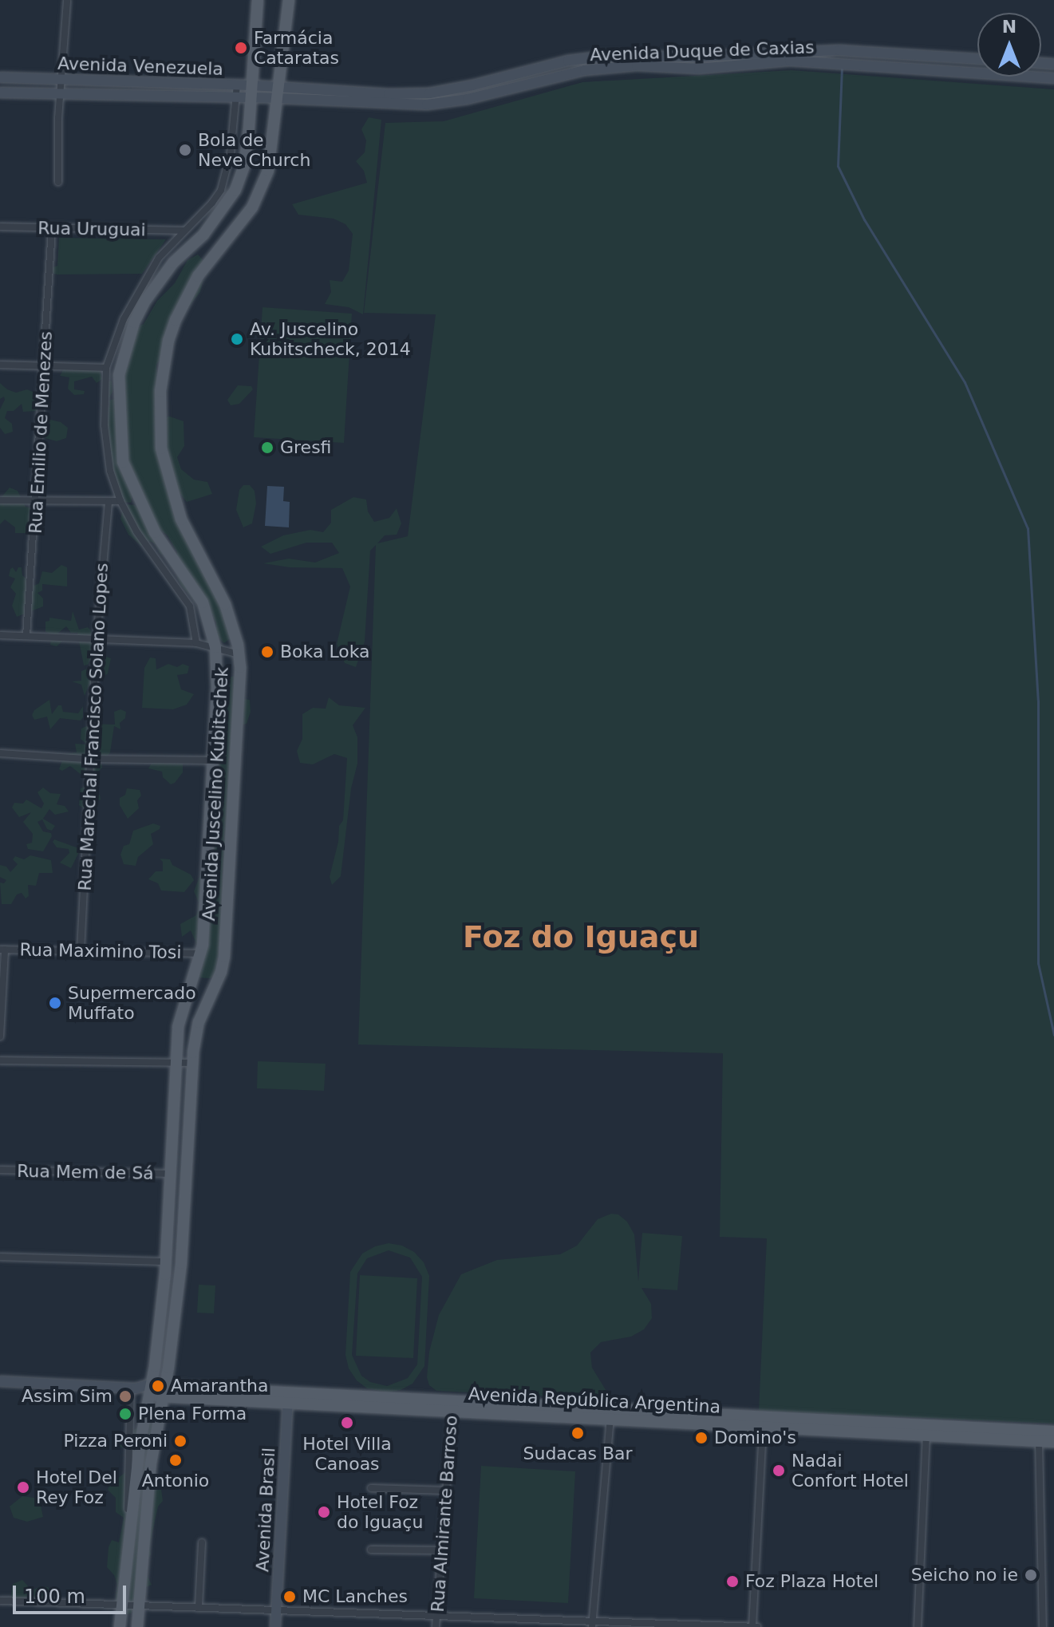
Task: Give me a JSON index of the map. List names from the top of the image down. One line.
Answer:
{"streets":{"main road":["Avenida Duque de Caxias","Avenida Venezuela","Avenida Juscelino Kubitschek","Avenida República Argentina","Avenida Brasil"],"street":["Rua Uruguai","Rua Emilio de Menezes","Rua Marechal Francisco Solano Lopes","Rua Maximino Tosi","Rua Mem de Sá","Rua Almirante Barroso"]},"crossings":[["Avenida Duque de Caxias","Avenida Venezuela"],["Avenida Duque de Caxias","Avenida Juscelino Kubitschek"],["Avenida Venezuela","Avenida Juscelino Kubitschek"],["Rua Uruguai","Rua Emilio de Menezes"],["Rua Marechal Francisco Solano Lopes","Rua Maximino Tosi"],["Avenida Juscelino Kubitschek","Rua Maximino Tosi"],["Avenida Juscelino Kubitschek","Rua Mem de Sá"],["Avenida Juscelino Kubitschek","Avenida República Argentina"],["Avenida República Argentina","Avenida Brasil"],["Avenida República Argentina","Rua Almirante Barroso"]],"districts":["Foz do Iguaçu"],"places":["Farmácia Cataratas","Bola de Neve Church","Av. Juscelino Kubitscheck, 2014","Gresfi","Boka Loka","Supermercado Muffato","Amarantha","Assim Sim","Plena Forma","Hotel Villa Canoas","Sudacas Bar","Domino's","Pizza Peroni","Antonio","Nadai Confort Hotel","Hotel Del Rey Foz","Hotel Foz do Iguaçu","Seicho no ie","Foz Plaza Hotel","MC Lanches"],"scale_bar":"100 m","north":"top"}
